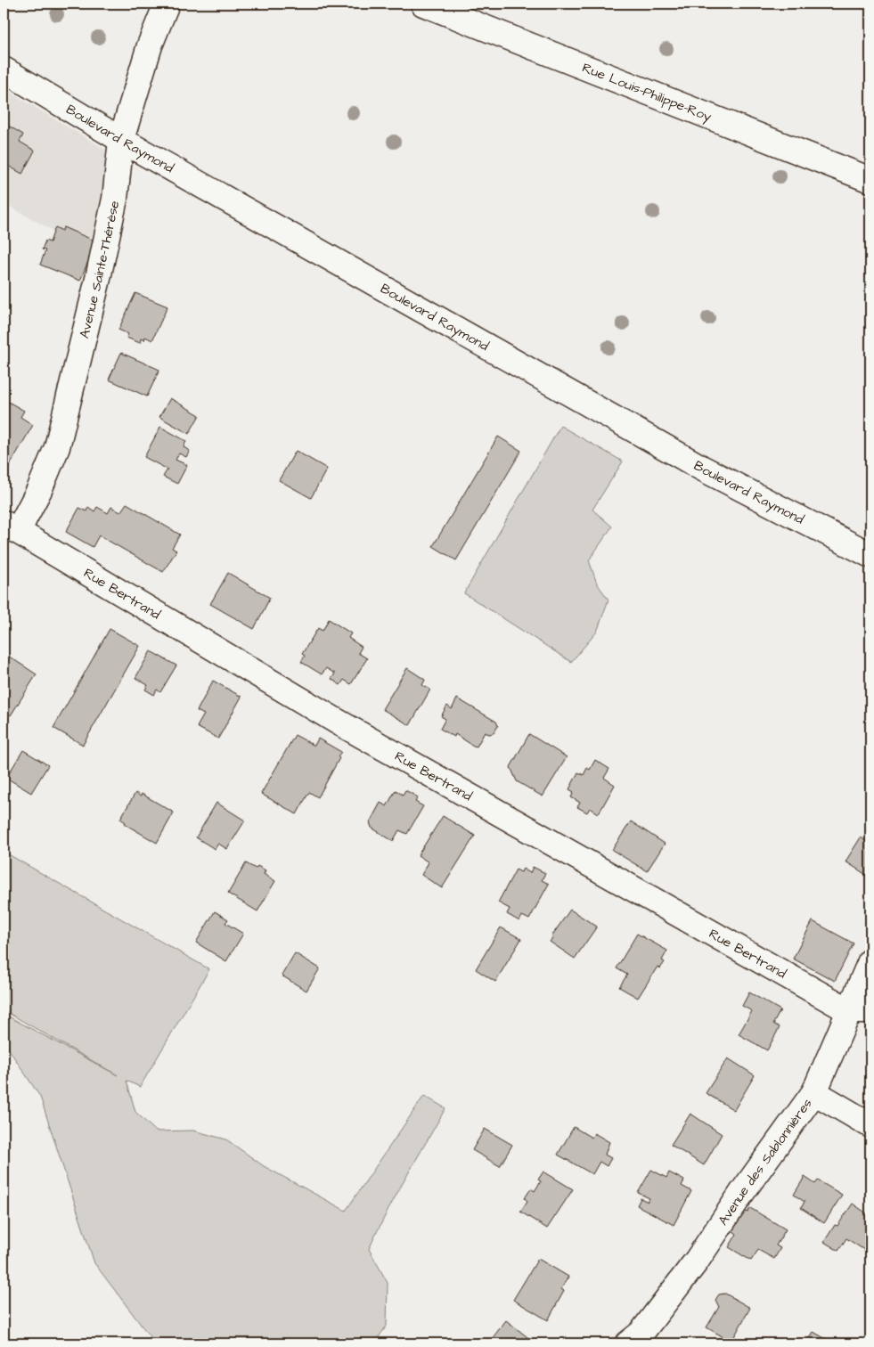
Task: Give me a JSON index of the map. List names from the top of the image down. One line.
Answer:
{"streets":{"street":["Rue Louis-Philippe-Roy","Boulevard Raymond","Avenue Sainte-Thérèse","Rue Bertrand","Avenue des Sablonnières"]},"crossings":[["Boulevard Raymond","Avenue Sainte-Thérèse"],["Avenue Sainte-Thérèse","Rue Bertrand"],["Rue Bertrand","Avenue des Sablonnières"]]}
